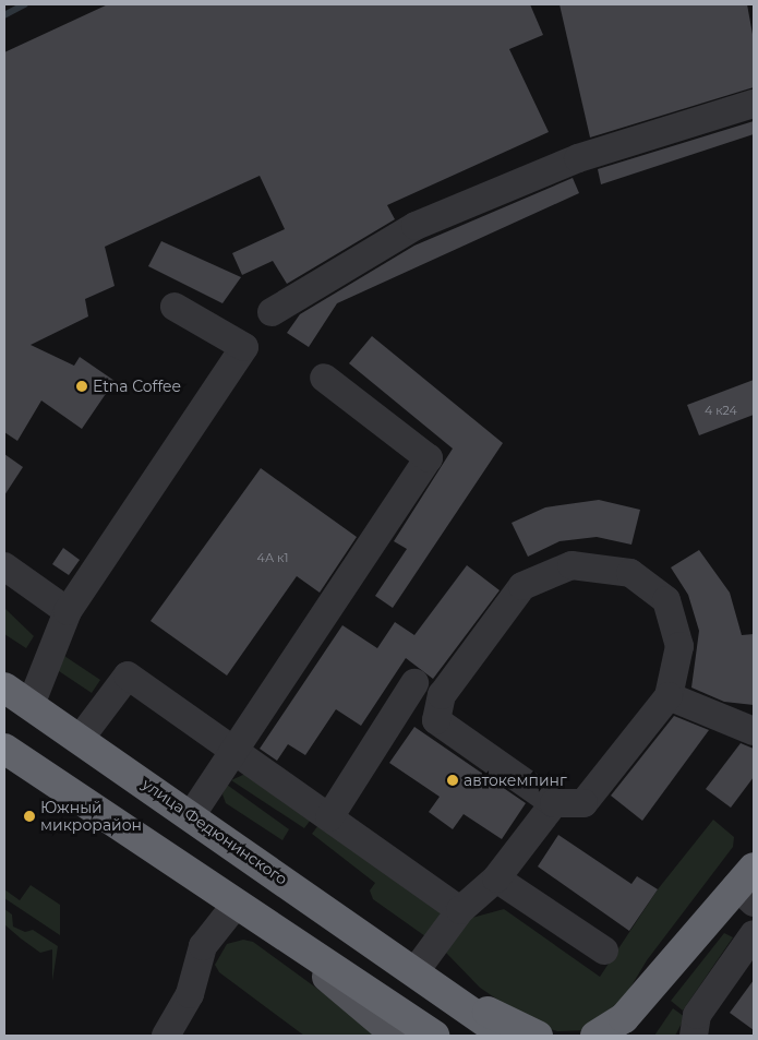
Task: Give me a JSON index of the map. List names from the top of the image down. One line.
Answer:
{"streets":{"highway":["улица Федюнинского"]},"places":["Etna Coffee","автокемпинг","Южный микрорайон"],"house_numbers":["4 к24","4А к1"]}
